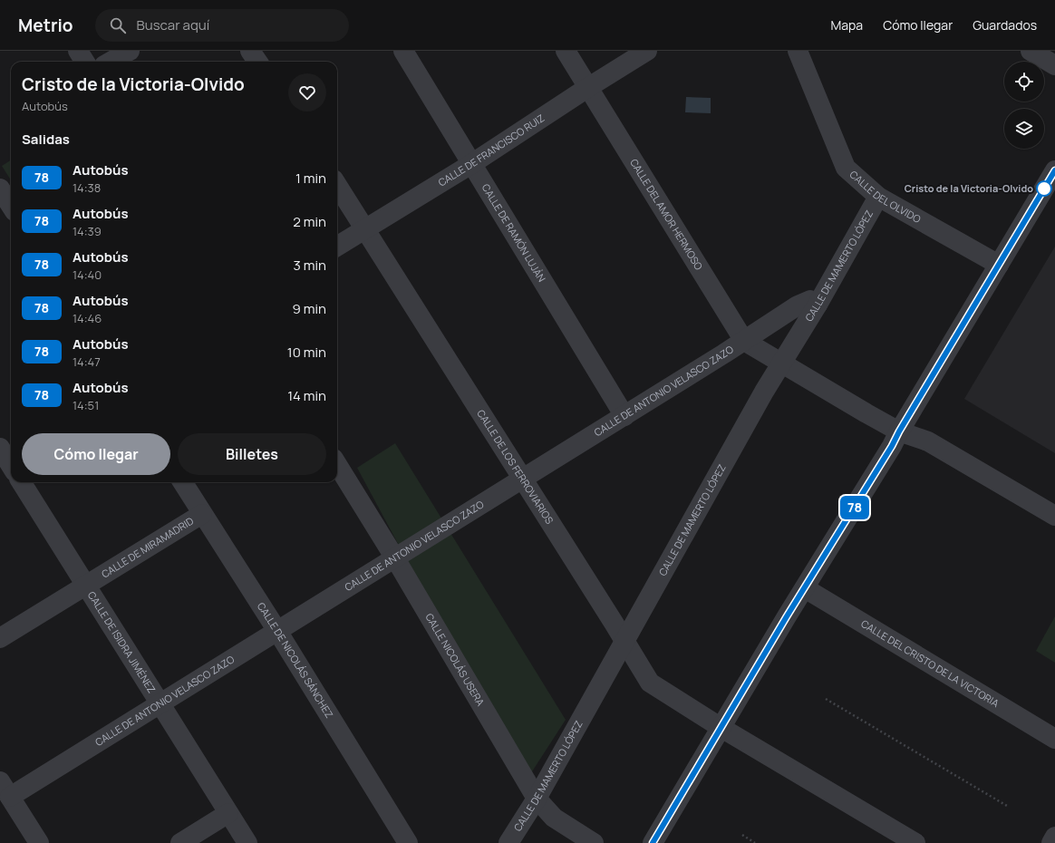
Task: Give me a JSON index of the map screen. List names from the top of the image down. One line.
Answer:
{"streets":{"street":["CALLE DE FRANCISCO RUIZ","CALLE DEL OLVIDO","CALLE DEL AMOR HERMOSO","CALLE DE RAMÓN LUJÁN","CALLE DE MAMERTO LÓPEZ","CALLE DE ANTONIO VELASCO ZAZO","CALLE DE LOS FERROVIARIOS","CALLE DE MIRAMADRID","CALLE DE ISIDRA JIMÉNEZ","CALLE NICOLÁS USERA","CALLE DE NICOLÁS SÁNCHEZ","CALLE DEL CRISTO DE LA VICTORIA"]},"crossings":[["CALLE DE FRANCISCO RUIZ","CALLE DEL AMOR HERMOSO"],["CALLE DE FRANCISCO RUIZ","CALLE DE RAMÓN LUJÁN"],["CALLE DE FRANCISCO RUIZ","CALLE DE LOS FERROVIARIOS"],["CALLE DEL OLVIDO","CALLE DE MAMERTO LÓPEZ"],["CALLE DEL AMOR HERMOSO","CALLE DE MAMERTO LÓPEZ"],["CALLE DEL AMOR HERMOSO","CALLE DE ANTONIO VELASCO ZAZO"],["CALLE DE RAMÓN LUJÁN","CALLE DE ANTONIO VELASCO ZAZO"],["CALLE DE MAMERTO LÓPEZ","CALLE DE ANTONIO VELASCO ZAZO"],["CALLE DE MAMERTO LÓPEZ","CALLE DE LOS FERROVIARIOS"],["CALLE DE MAMERTO LÓPEZ","CALLE NICOLÁS USERA"],["CALLE DE ANTONIO VELASCO ZAZO","CALLE DE LOS FERROVIARIOS"],["CALLE DE ANTONIO VELASCO ZAZO","CALLE DE ISIDRA JIMÉNEZ"],["CALLE DE ANTONIO VELASCO ZAZO","CALLE NICOLÁS USERA"],["CALLE DE ANTONIO VELASCO ZAZO","CALLE DE NICOLÁS SÁNCHEZ"],["CALLE DE MIRAMADRID","CALLE DE ISIDRA JIMÉNEZ"],["CALLE DE MIRAMADRID","CALLE DE NICOLÁS SÁNCHEZ"]],"places":["Cristo de la Victoria-Olvido"],"lines":["bus line 78"],"page":{"header":"Metrio","search":"Buscar aquí","nav":["Mapa","Cómo llegar","Guardados"],"on_map":"78","heading":[["Cristo de la Victoria-Olvido","Autobús"],"Salidas"],"list":[{"mark":"78","name":"Autobús","note":"14:38","value":"1 min"},{"mark":"78","name":"Autobús","note":"14:39","value":"2 min"},{"mark":"78","name":"Autobús","note":"14:40","value":"3 min"},{"mark":"78","name":"Autobús","note":"14:46","value":"9 min"},{"mark":"78","name":"Autobús","note":"14:47","value":"10 min"},{"mark":"78","name":"Autobús","note":"14:51","value":"14 min"}],"buttons":["Cómo llegar","Billetes"]}}
